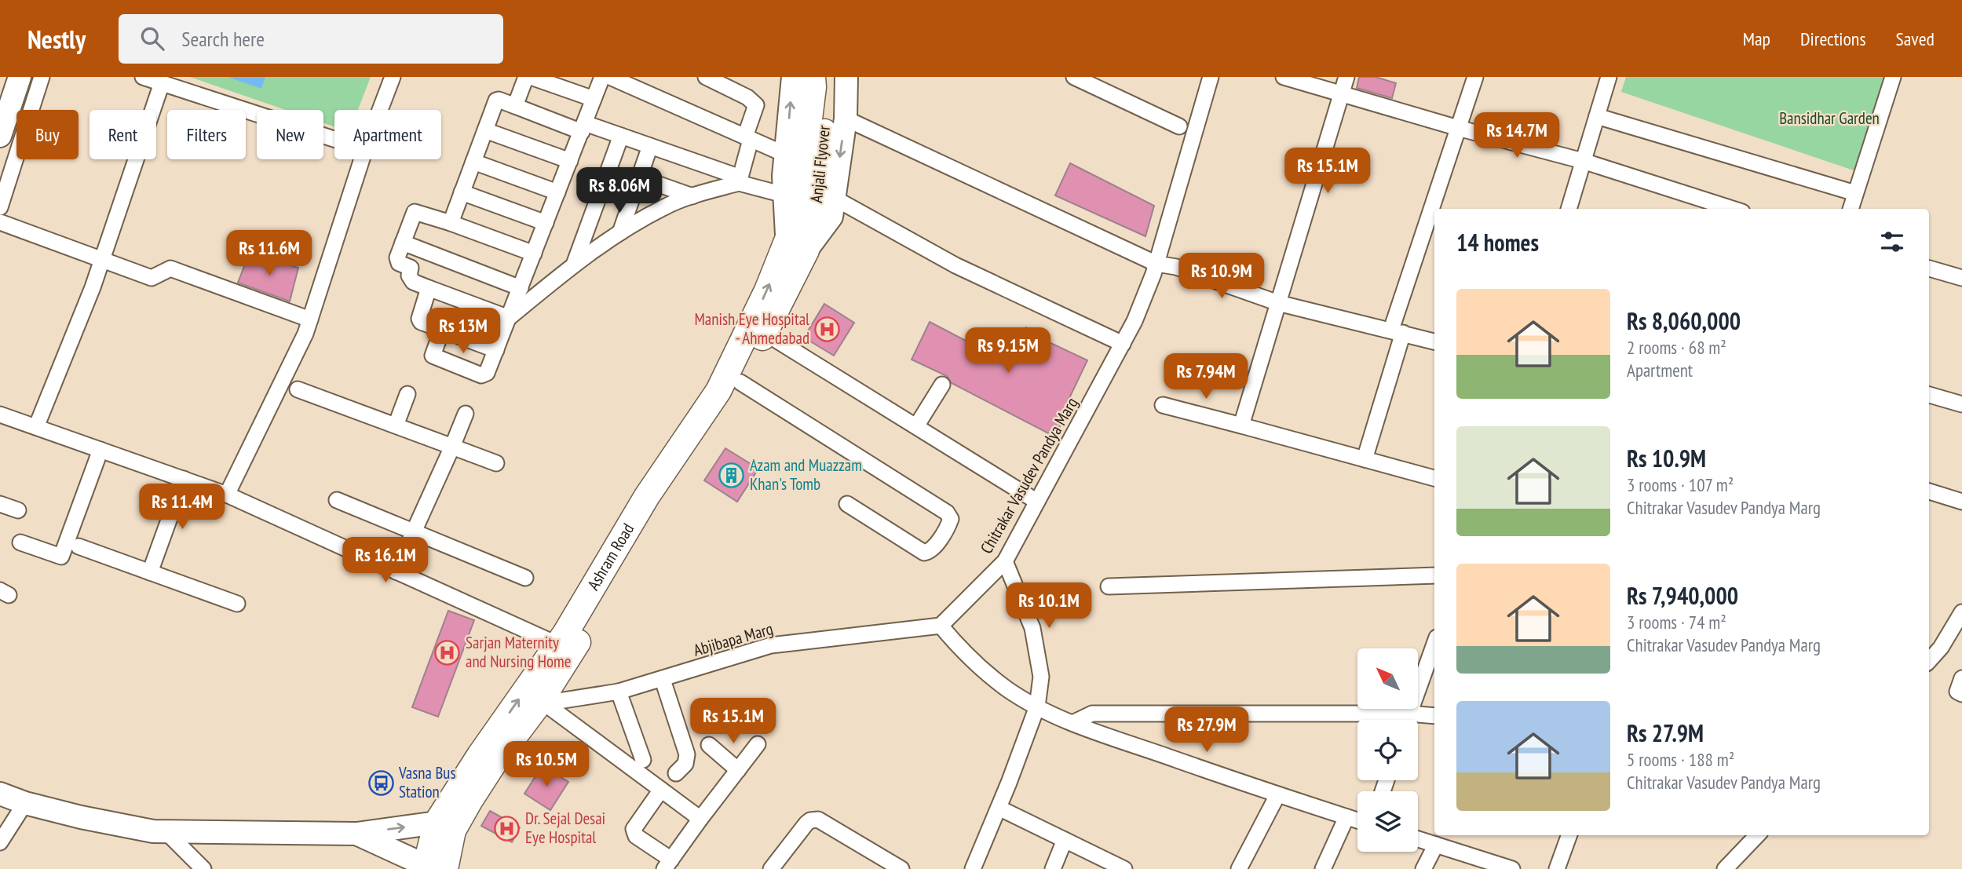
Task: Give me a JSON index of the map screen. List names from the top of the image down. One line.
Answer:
{"streets":{"main road":["Anjali Flyover","Ashram Road"],"street":["Chitrakar Vasudev Pandya Marg","Abjibapa Marg"]},"crossings":[["Anjali Flyover","Ashram Road"],["Chitrakar Vasudev Pandya Marg","Abjibapa Marg"],["Ashram Road","Abjibapa Marg"]],"parks":["Bansidhar Garden"],"places":{"hospital":["Manish Eye Hospital - Ahmedabad","Sarjan Maternity and Nursing Home","Dr. Sejal Desai Eye Hospital"],"building":["Azam and Muazzam Khan's Tomb"],"bus stop":["Vasna Bus Station"]},"north":"top left","page":{"header":"Nestly","search":"Search here","nav":["Map","Directions","Saved"],"chip":["Buy","Rent","Filters","New","Apartment"],"price":["Rs 14.7M","Rs 15.1M","Rs 8.06M","Rs 11.6M","Rs 10.9M","Rs 13M","Rs 9.15M","Rs 7.94M","Rs 11.4M","Rs 16.1M","Rs 10.1M","Rs 15.1M","Rs 27.9M","Rs 10.5M"],"heading":"14 homes","list":[{"name":"Rs 8,060,000","note":"2 rooms · 68 m² · Apartment"},{"name":"Rs 10.9M","note":"3 rooms · 107 m² · Chitrakar Vasudev Pandya Marg"},{"name":"Rs 7,940,000","note":"3 rooms · 74 m² · Chitrakar Vasudev Pandya Marg"},{"name":"Rs 27.9M","note":"5 rooms · 188 m² · Chitrakar Vasudev Pandya Marg"}]}}
